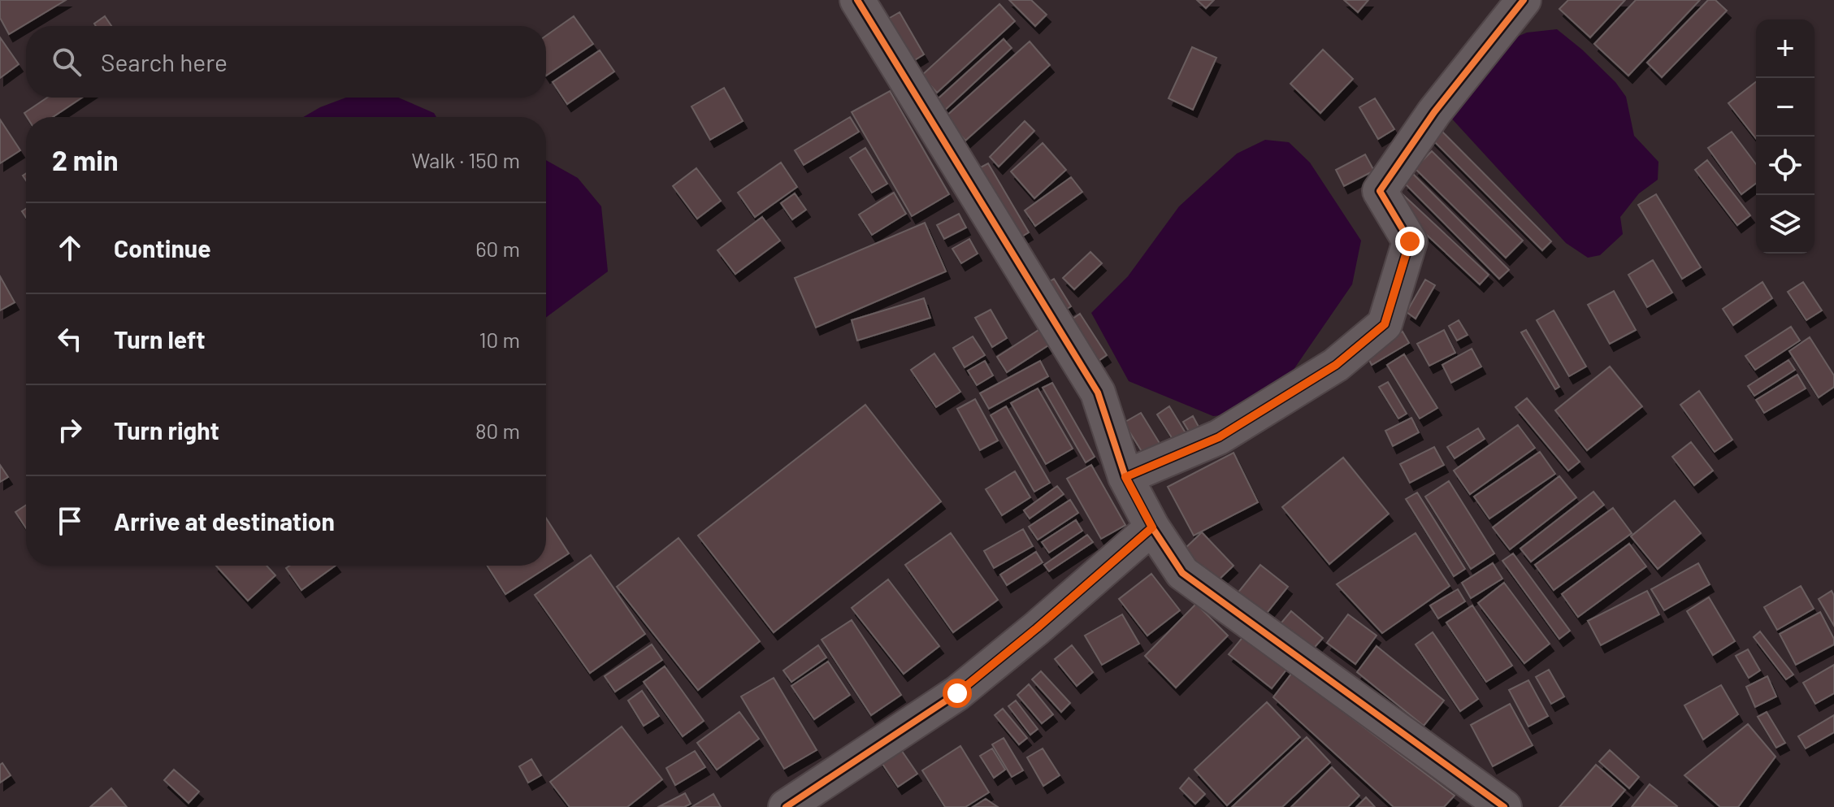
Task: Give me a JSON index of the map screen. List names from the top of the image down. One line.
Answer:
{"page":{"map_buttons":["+","−"],"search":"Search here","heading":["2 min","Walk · 150 m"],"list":[["Continue","60 m"],["Turn left","10 m"],["Turn right","80 m"],"Arrive at destination"]}}
